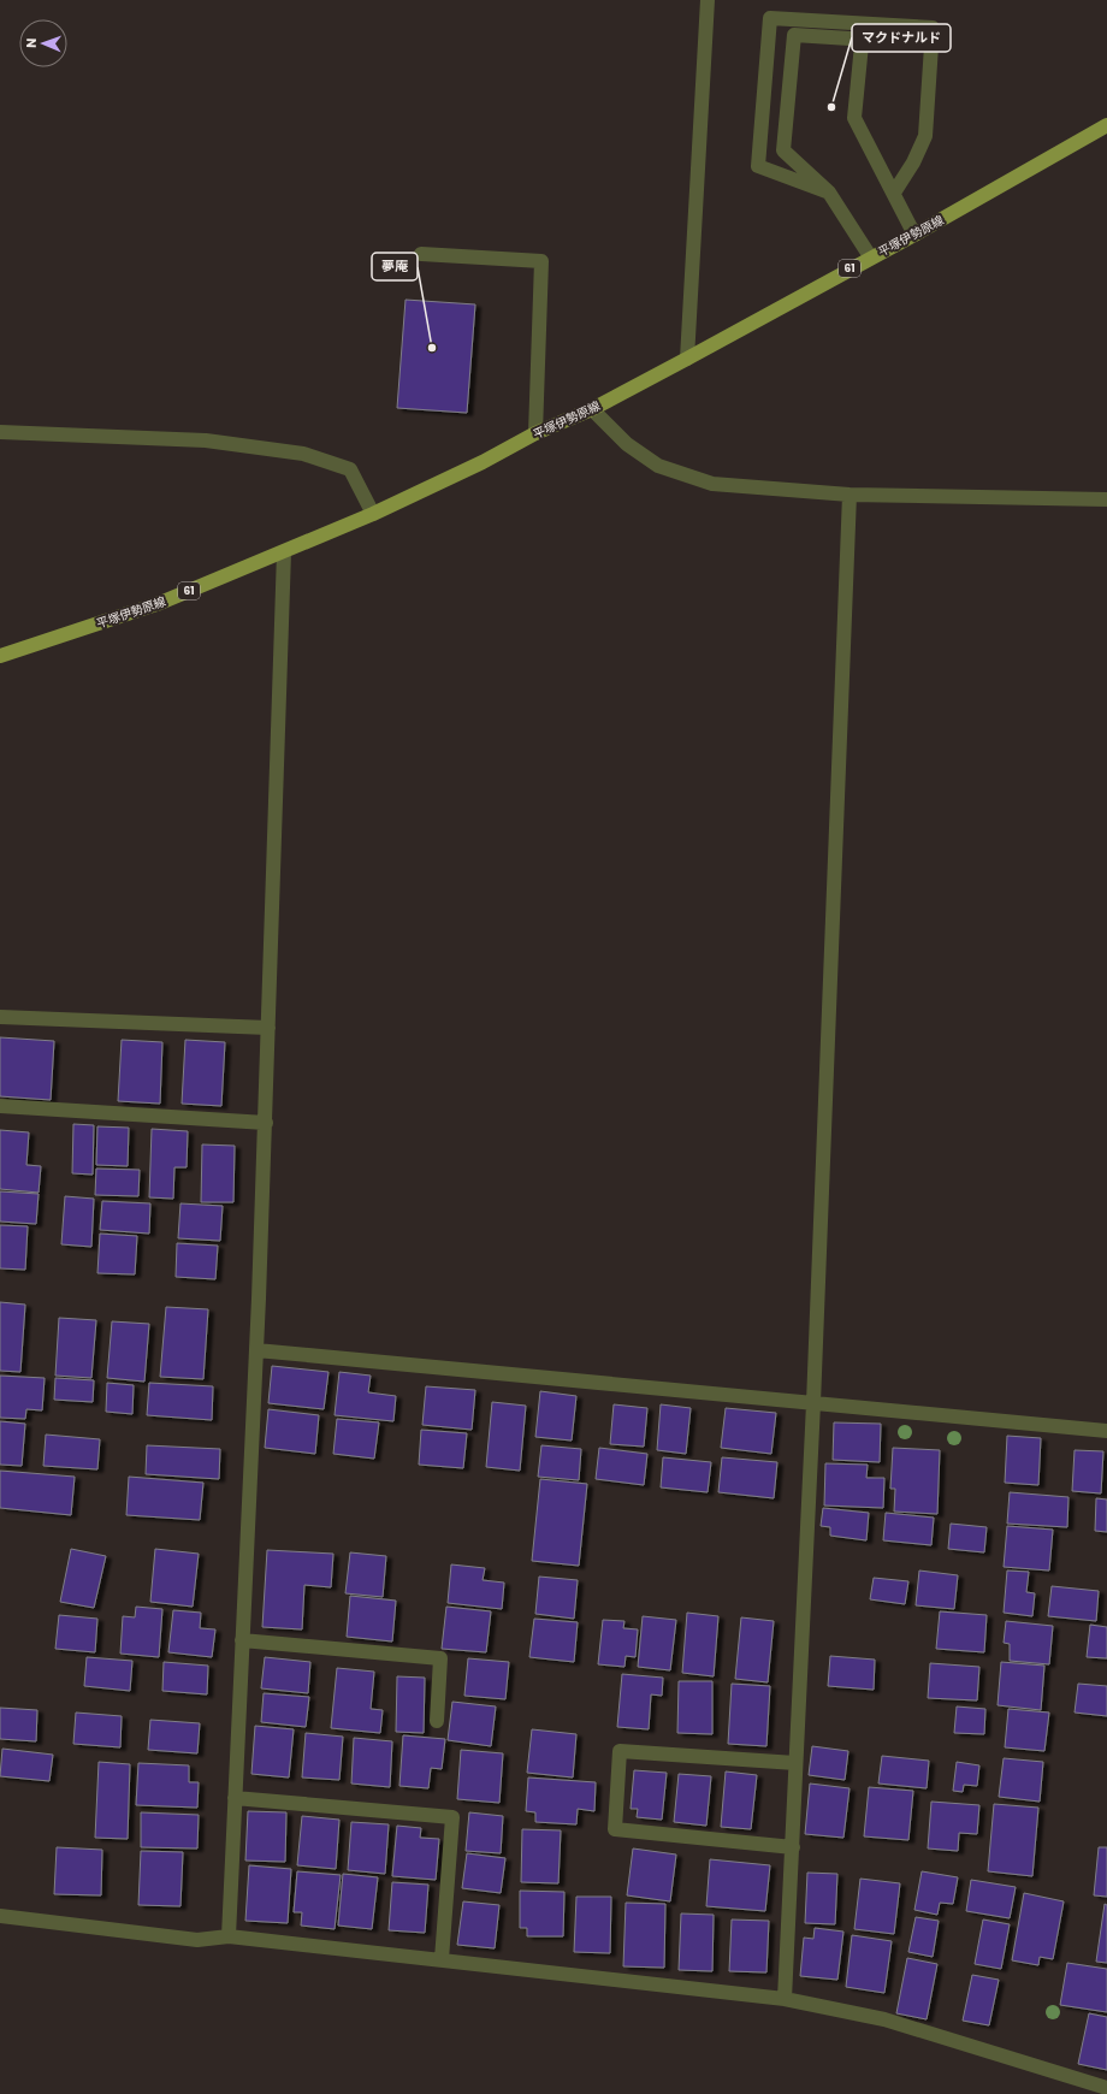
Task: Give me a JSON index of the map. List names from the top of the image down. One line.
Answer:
{"streets":{"main road":["平塚伊勢原線","61"]},"places":["マクドナルド","夢庵"],"north":"left"}
